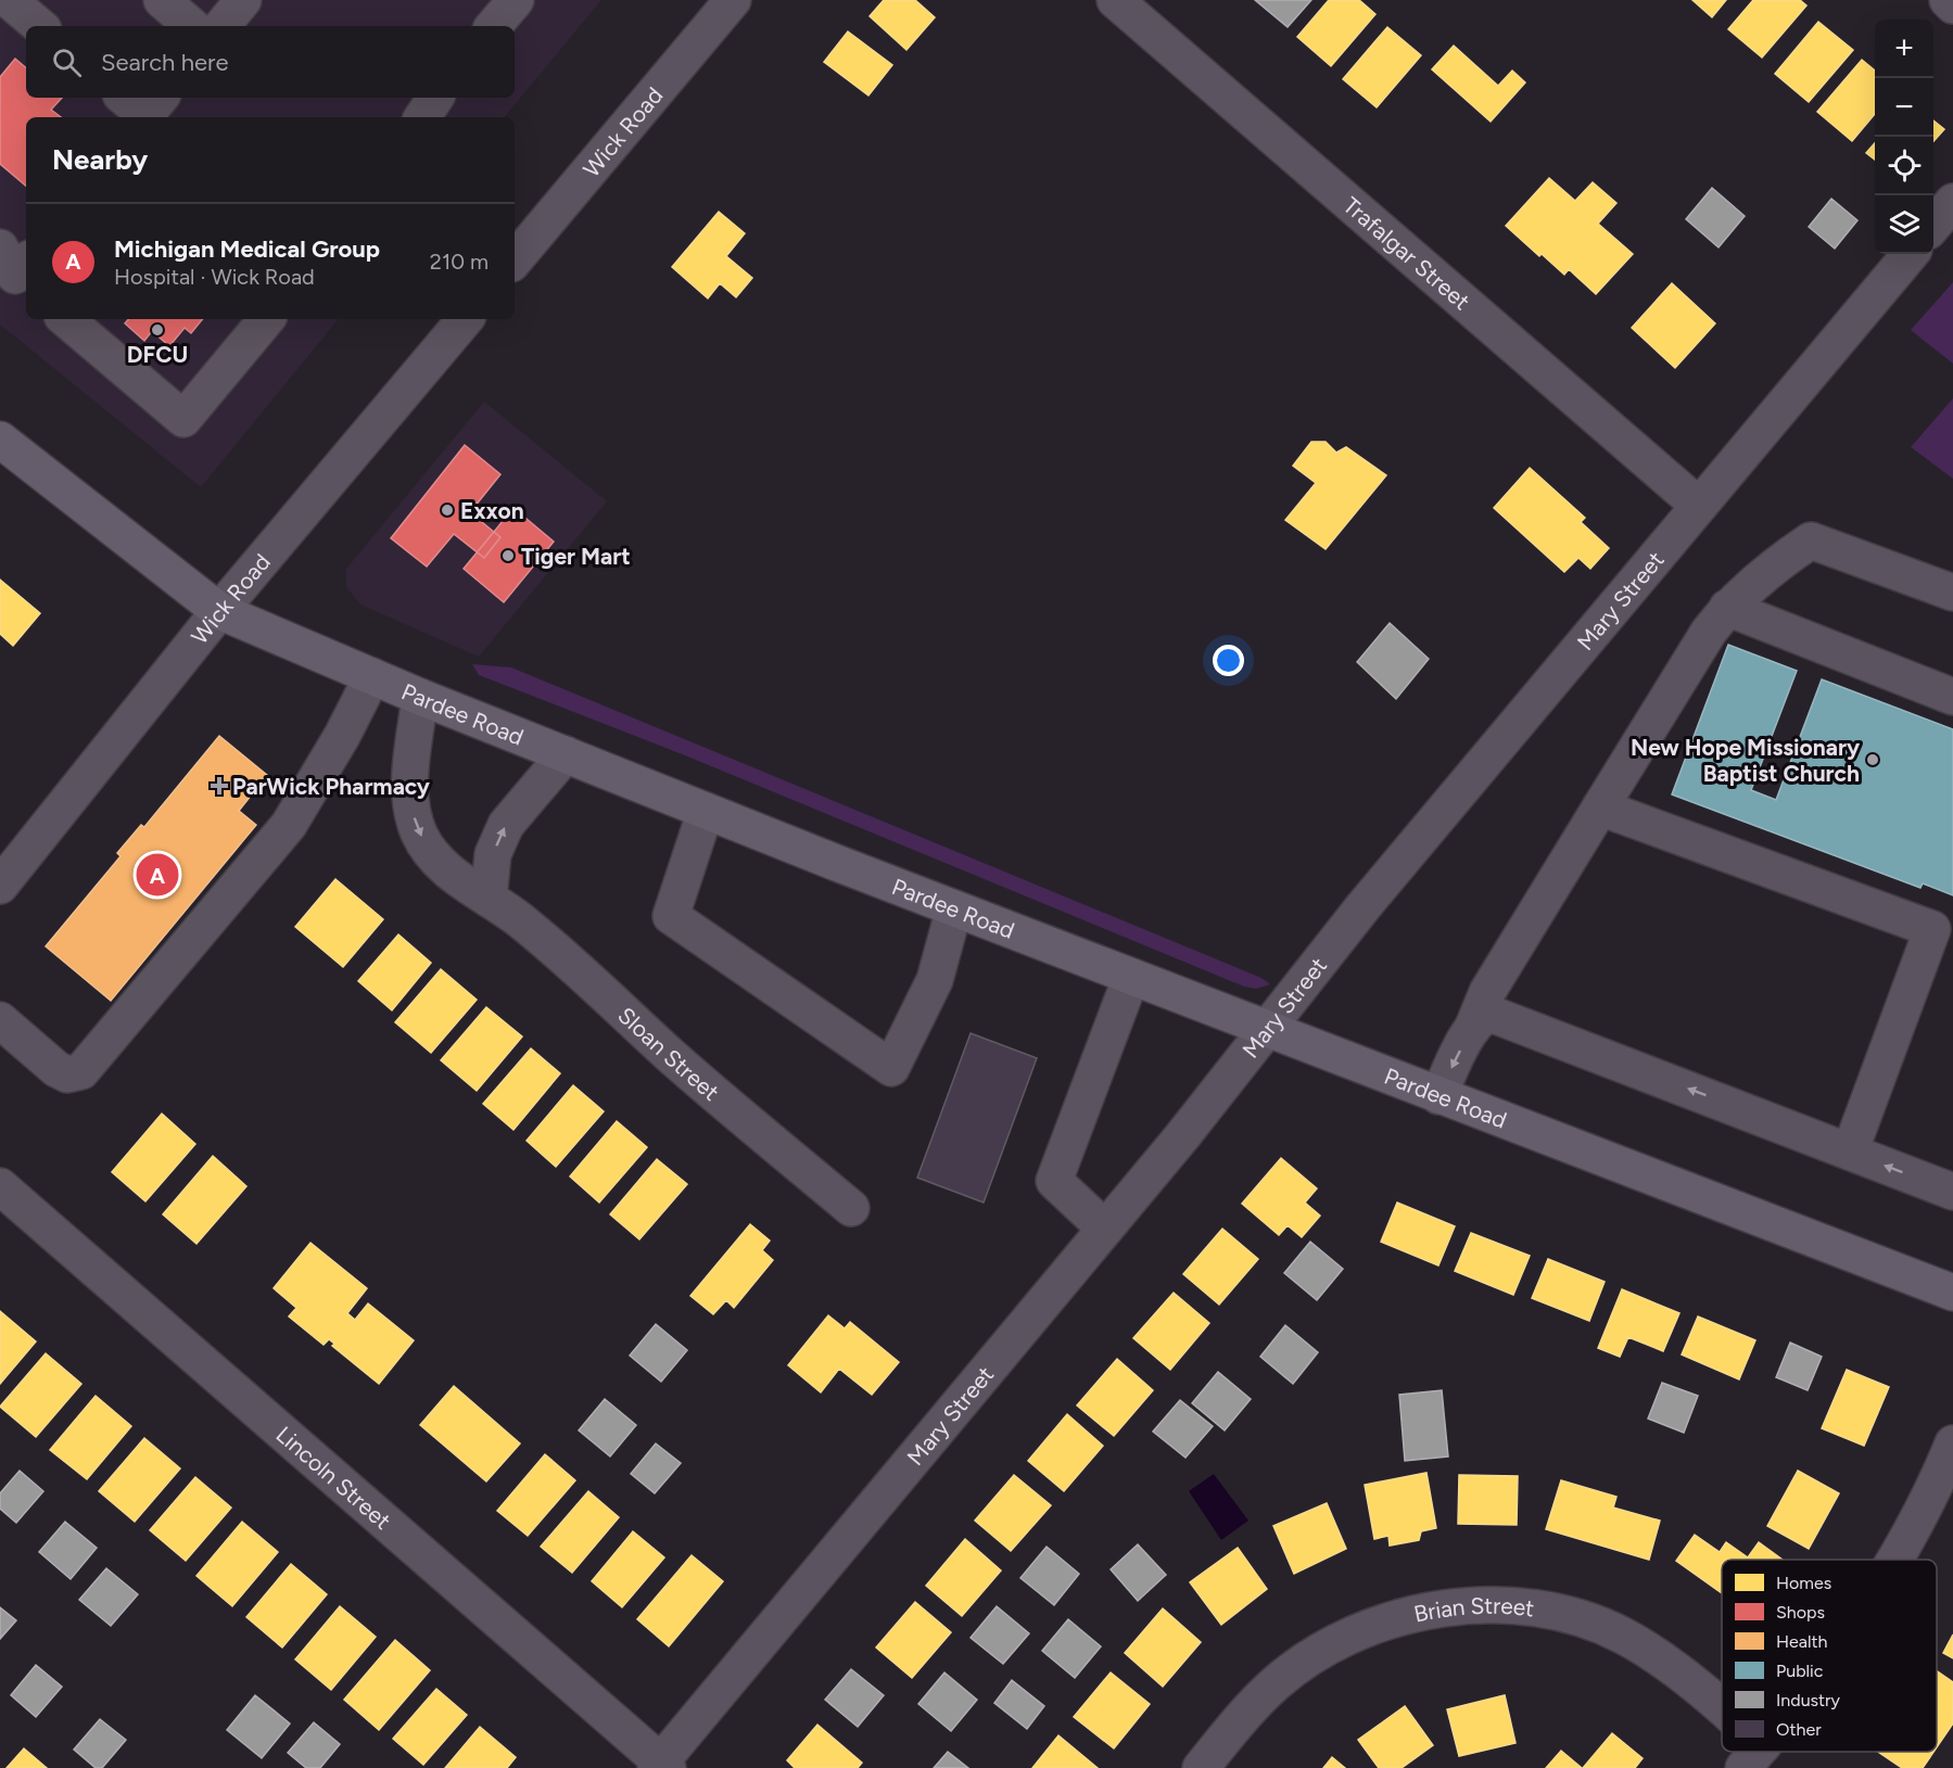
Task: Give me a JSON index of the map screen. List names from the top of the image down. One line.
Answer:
{"streets":{"main road":["Pardee Road"],"street":["Wick Road","Trafalgar Street","Mary Street","Sloan Street","Lincoln Street","Brian Street"]},"crossings":[["Wick Road","Pardee Road"],["Trafalgar Street","Mary Street"],["Mary Street","Pardee Road"],["Mary Street","Lincoln Street"],["Pardee Road","Sloan Street"]],"places":{"other":["DFCU","Exxon","Tiger Mart","New Hope Missionary Baptist Church"],"health":["ParWick Pharmacy"]},"legend":["Homes","Shops","Health","Public","Industry","Other"],"page":{"map_buttons":["+","−"],"search":"Search here","heading":"Nearby","list":[{"mark":"A","name":"Michigan Medical Group","note":"Hospital · Wick Road","value":"210 m"}],"pins":"A"}}
